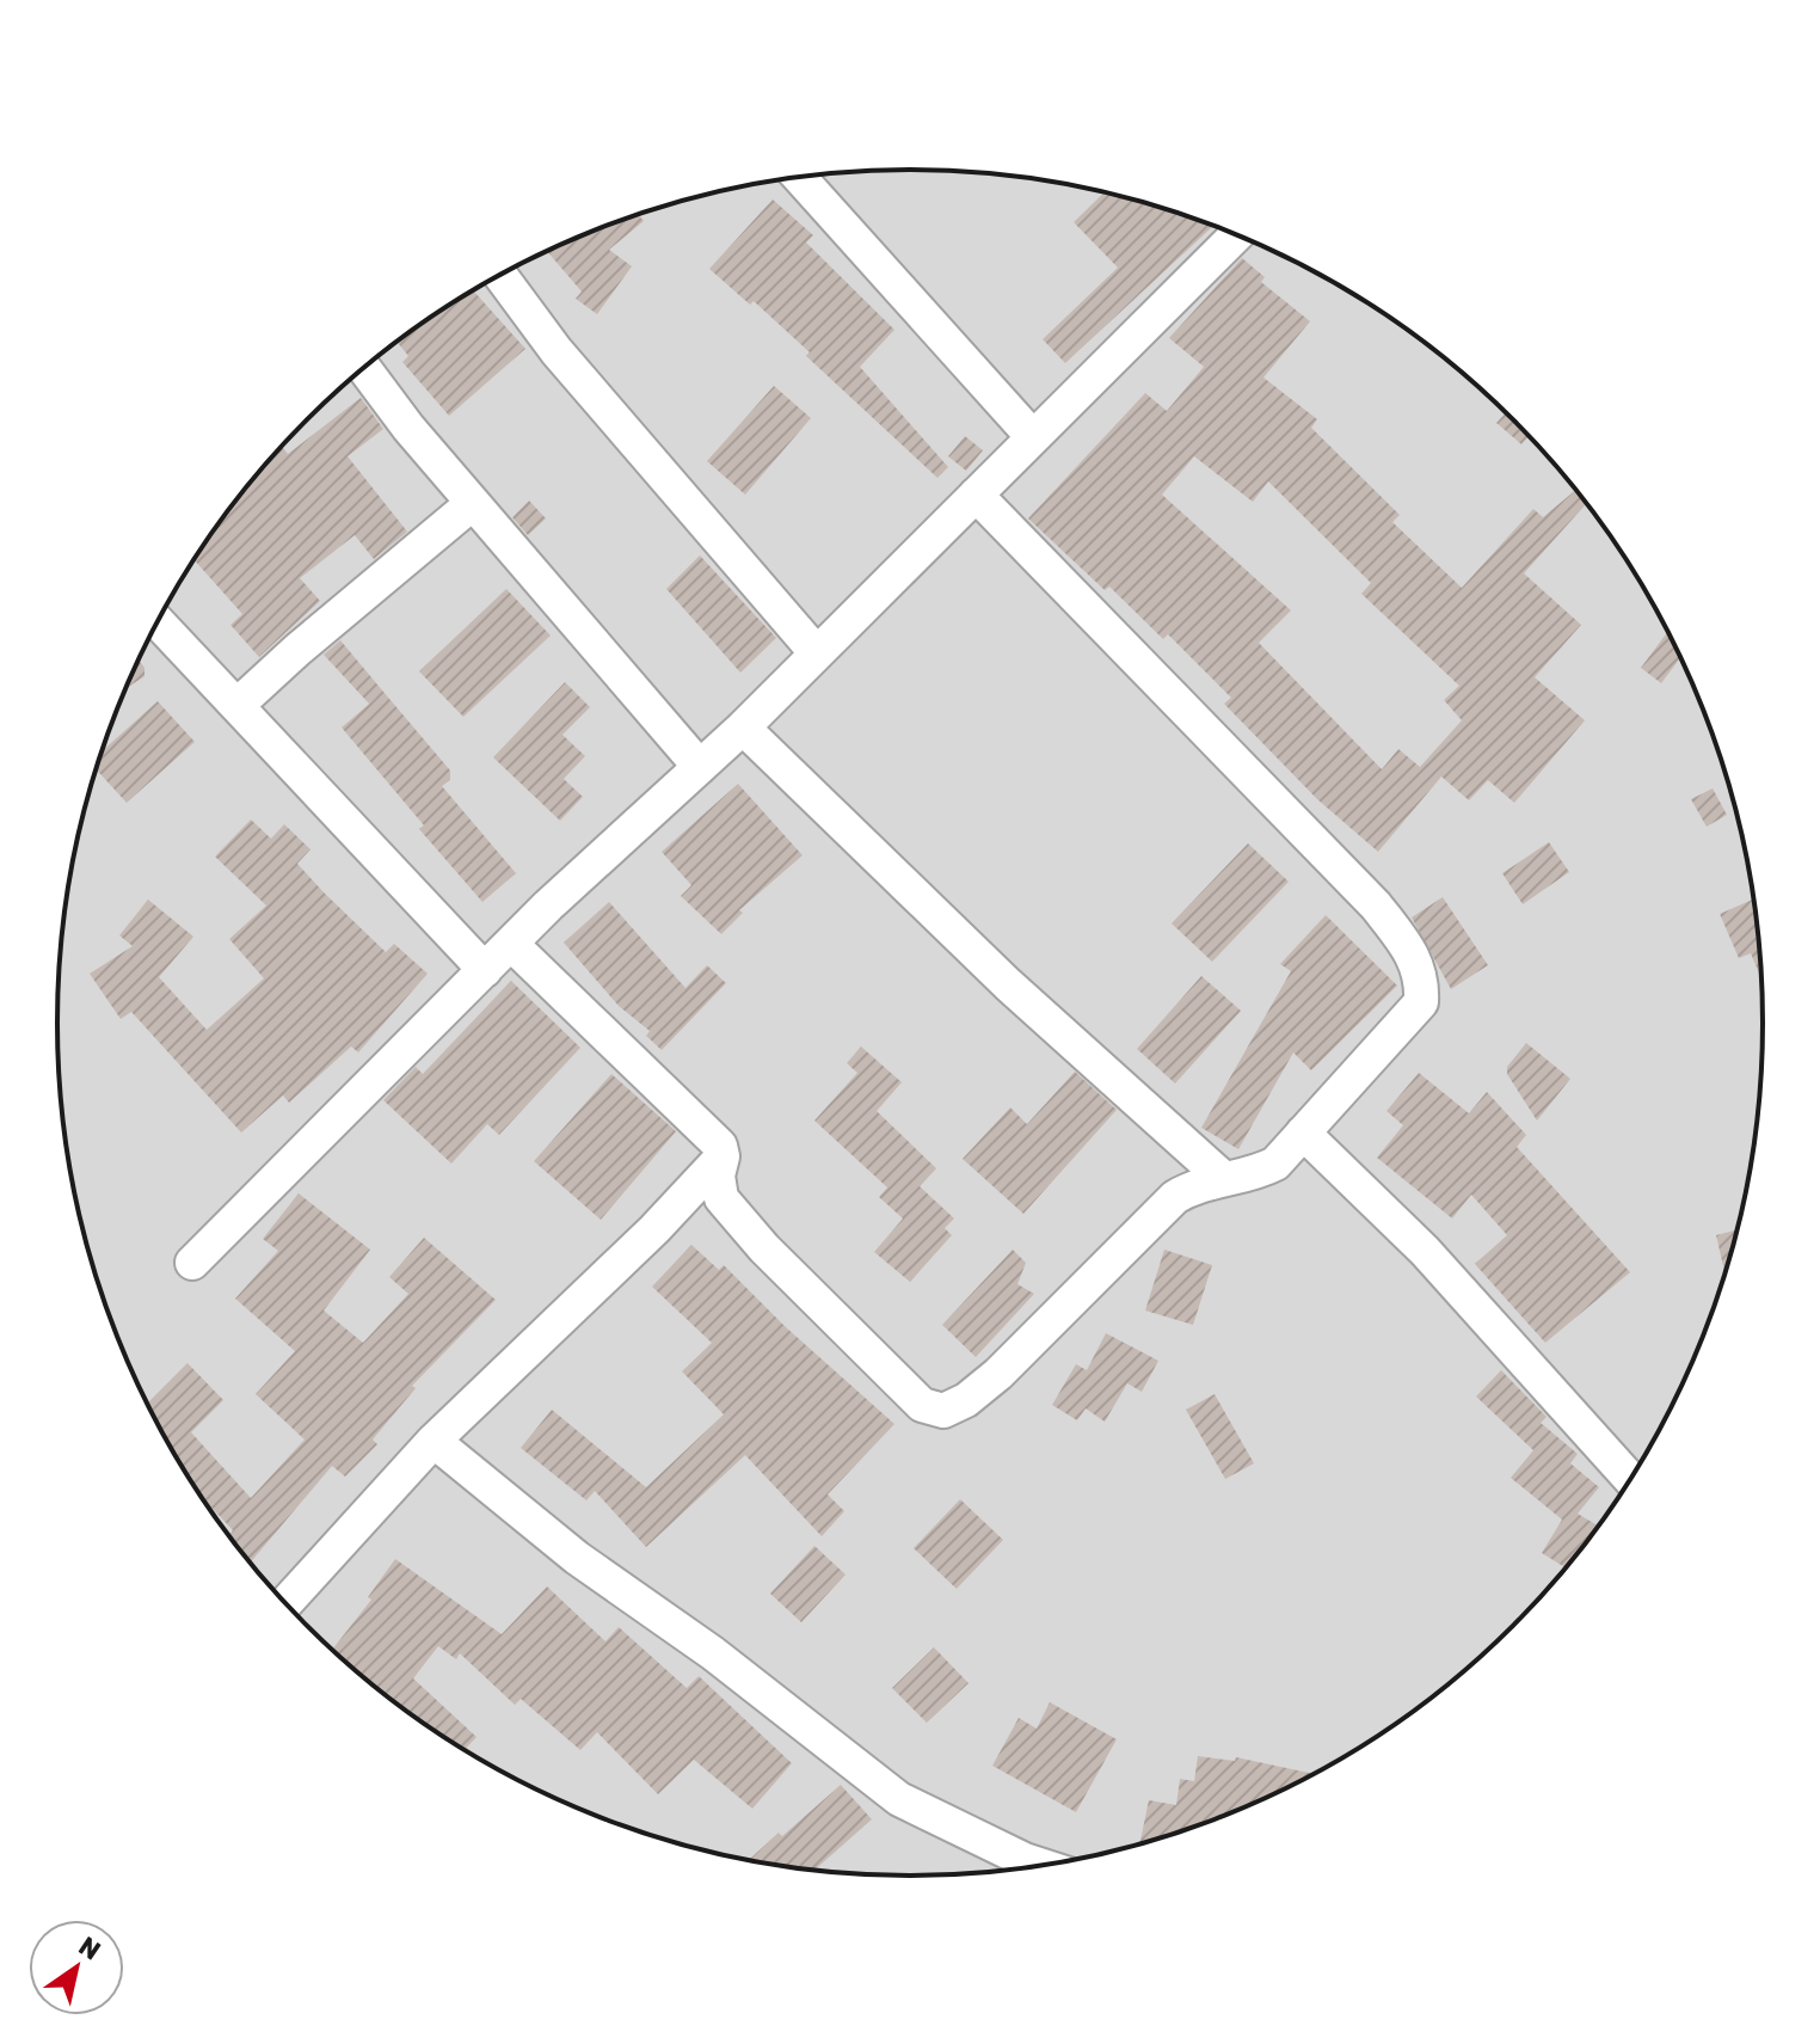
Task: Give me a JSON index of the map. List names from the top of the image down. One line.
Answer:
{"north":"top right"}
